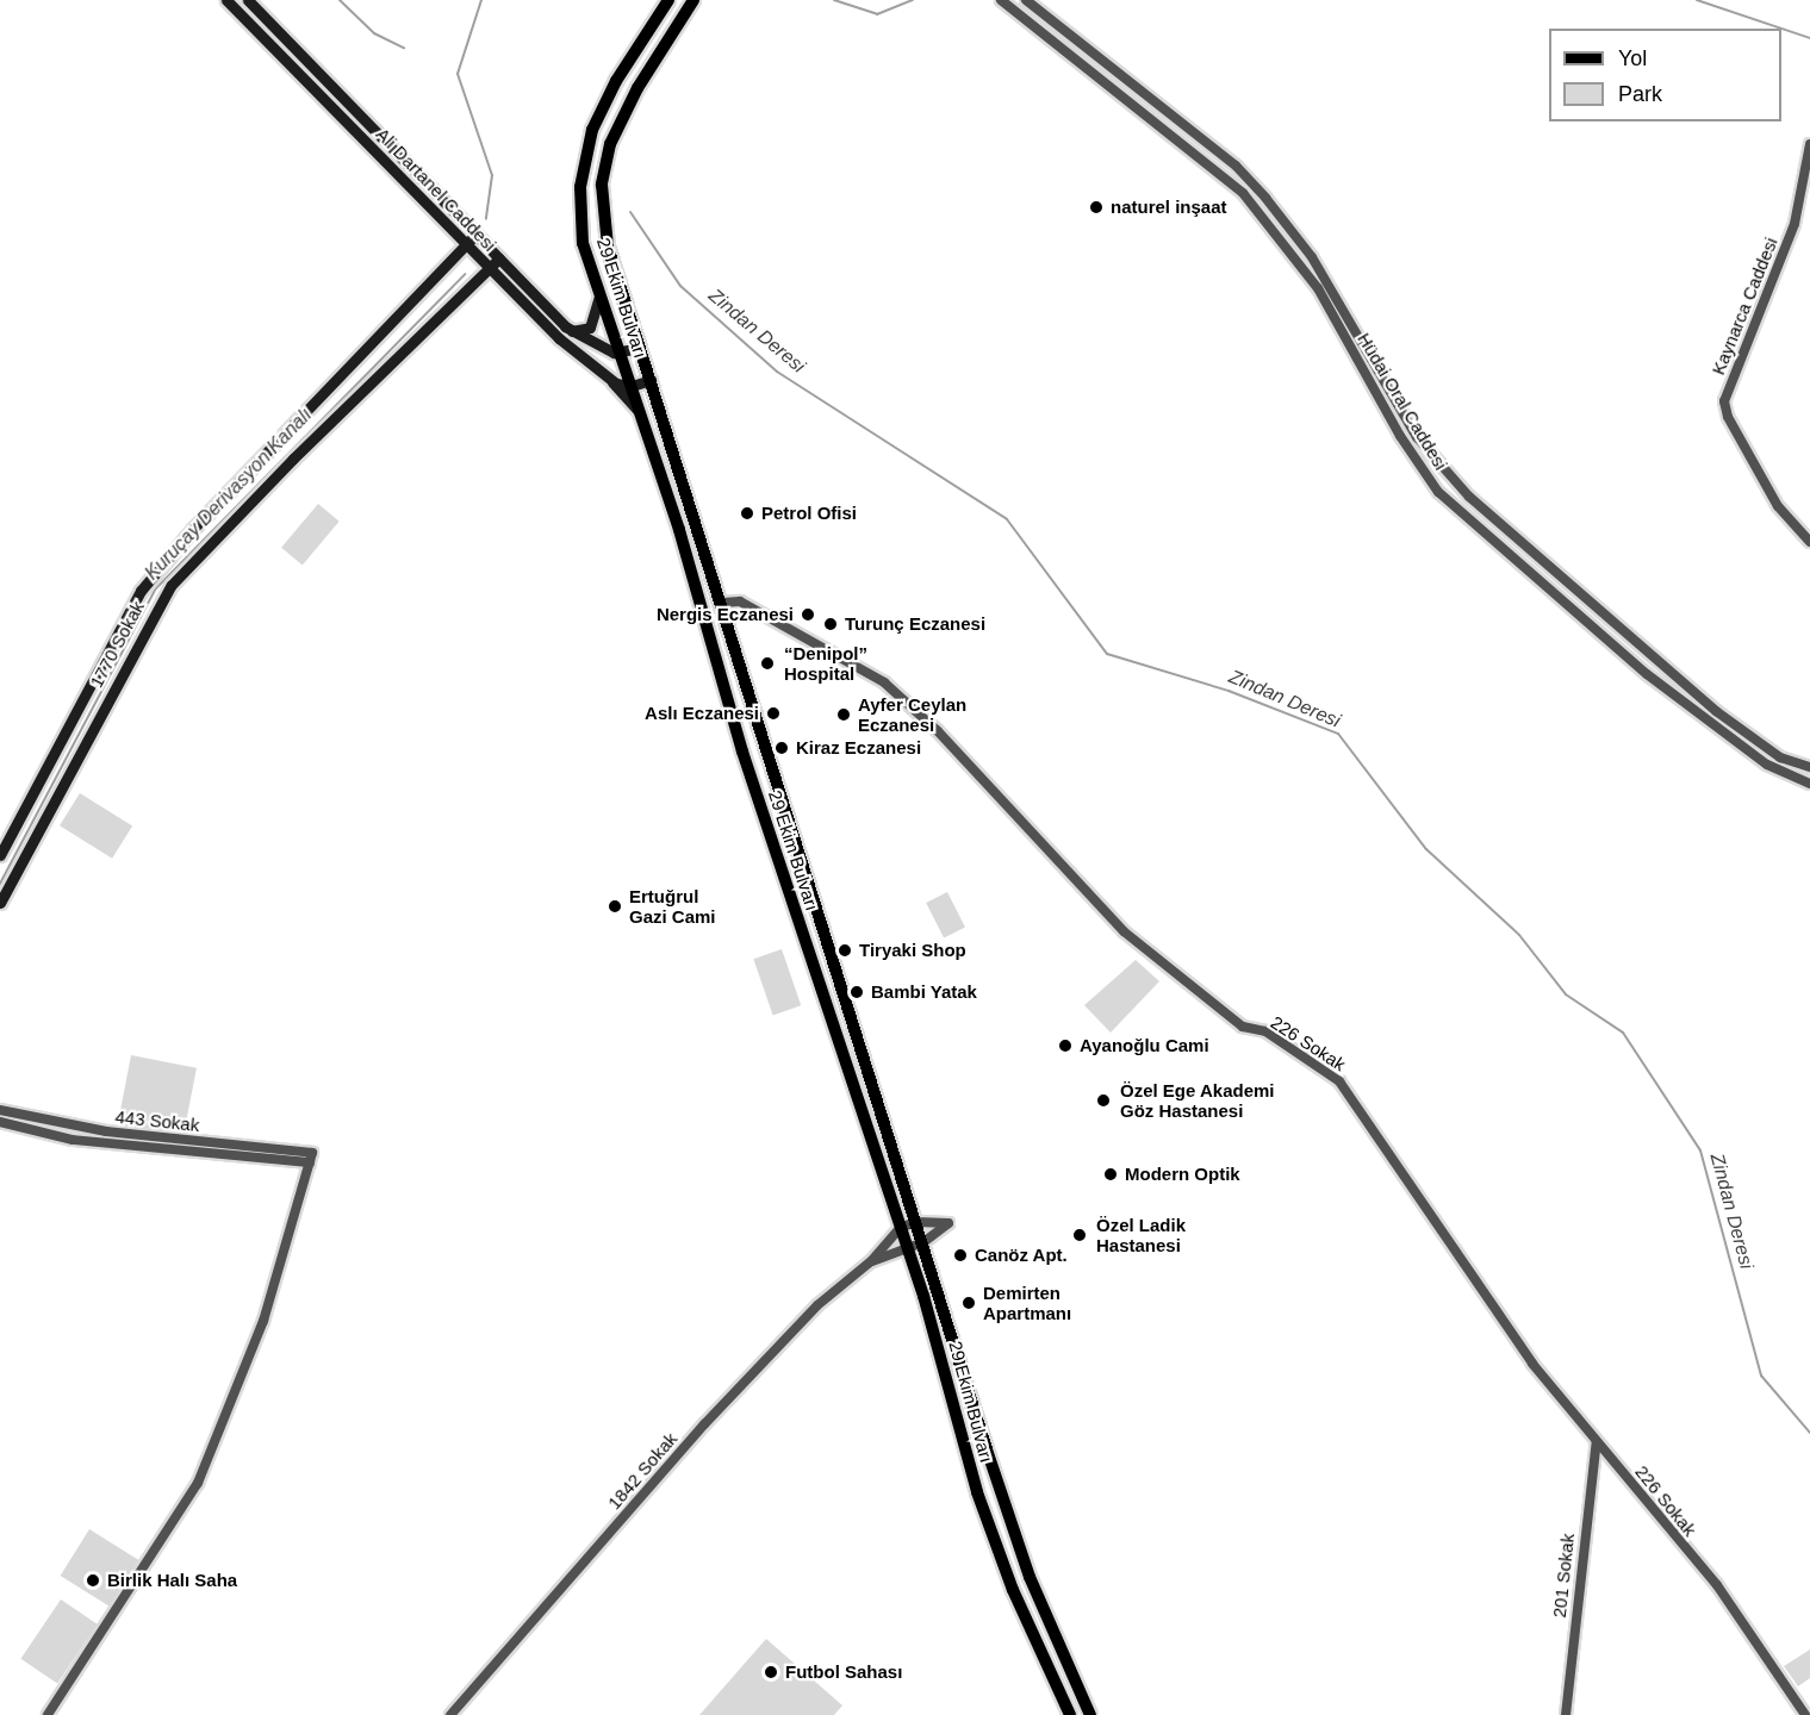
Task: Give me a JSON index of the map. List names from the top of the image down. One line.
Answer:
{"streets":{"main road":["Ali Dartanel Caddesi","29 Ekim Bulvarı","1770 Sokak"],"street":["Kaynarca Caddesi","Hüdai Oral Caddesi","226 Sokak","443 Sokak","1842 Sokak","201 Sokak"]},"crossings":[["Ali Dartanel Caddesi","29 Ekim Bulvarı"],["Ali Dartanel Caddesi","1770 Sokak"],["29 Ekim Bulvarı","226 Sokak"],["226 Sokak","201 Sokak"]],"water":["Zindan Deresi","Kuruçay Derivasyon Kanalı"],"places":["naturel inşaat","Petrol Ofisi","Nergis Eczanesi","Turunç Eczanesi","“Denipol” Hospital","Aslı Eczanesi","Ayfer Ceylan Eczanesi","Kiraz Eczanesi","Ertuğrul Gazi Cami","Tiryaki Shop","Bambi Yatak","Ayanoğlu Cami","Özel Ege Akademi Göz Hastanesi","Modern Optik","Özel Ladik Hastanesi","Canöz Apt.","Demirten Apartmanı","Birlik Halı Saha","Futbol Sahası"],"legend":["Yol","Park"]}
